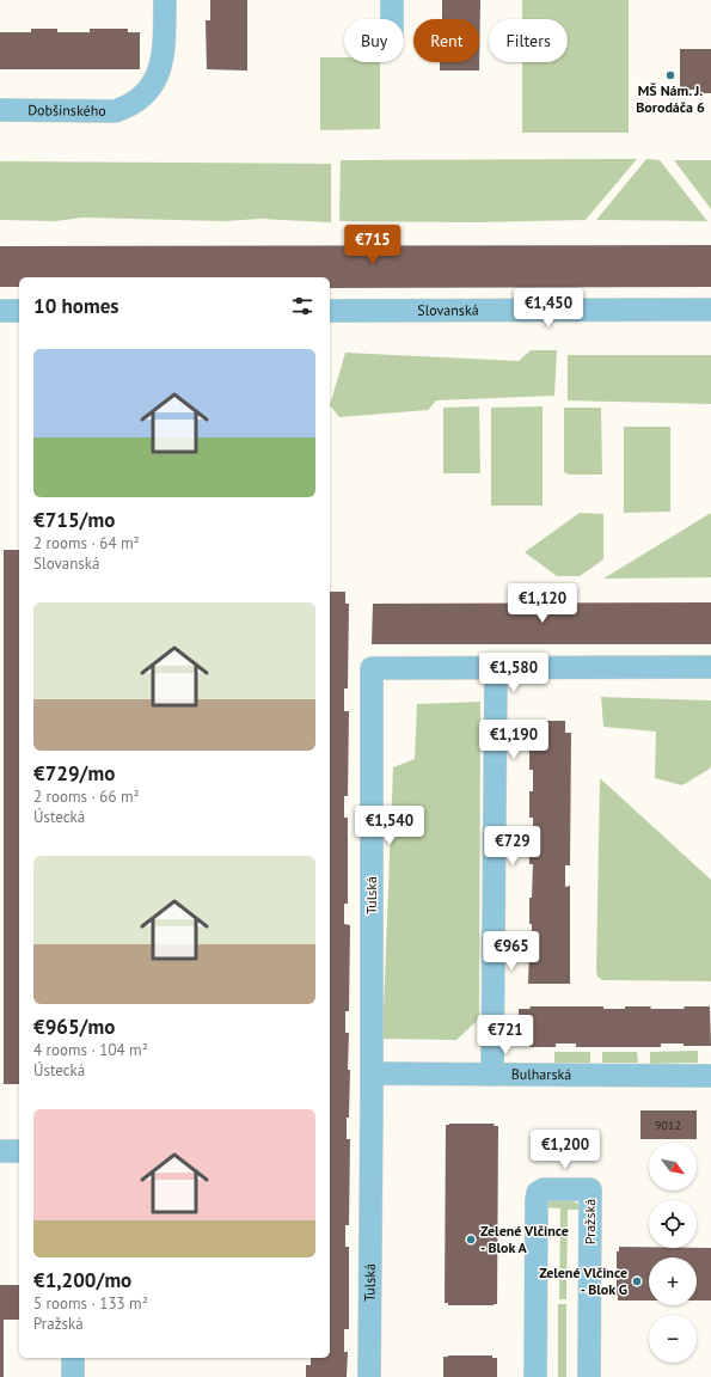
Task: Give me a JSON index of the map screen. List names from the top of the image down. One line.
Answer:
{"streets":{"street":["Dobšinského","Slovanská","Tulská","Bulharská","Pražská"]},"crossings":[["Tulská","Bulharská"]],"places":["MŠ Nám. J. Borodáča 6","Zelené Vlčince - Blok A","Zelené Vlčince - Blok G"],"house_numbers":["9012"],"north":"bottom right","page":{"chip":["Buy","Rent","Filters"],"price":["€715","€1,450","€1,120","€1,580","€1,190","€1,540","€729","€965","€721","€1,200"],"heading":"10 homes","list":[{"name":"€715/mo","note":"2 rooms · 64 m² · Slovanská"},{"name":"€729/mo","note":"2 rooms · 66 m² · Ústecká"},{"name":"€965/mo","note":"4 rooms · 104 m² · Ústecká"},{"name":"€1,200/mo","note":"5 rooms · 133 m² · Pražská"}],"map_buttons":["+","−"]}}
